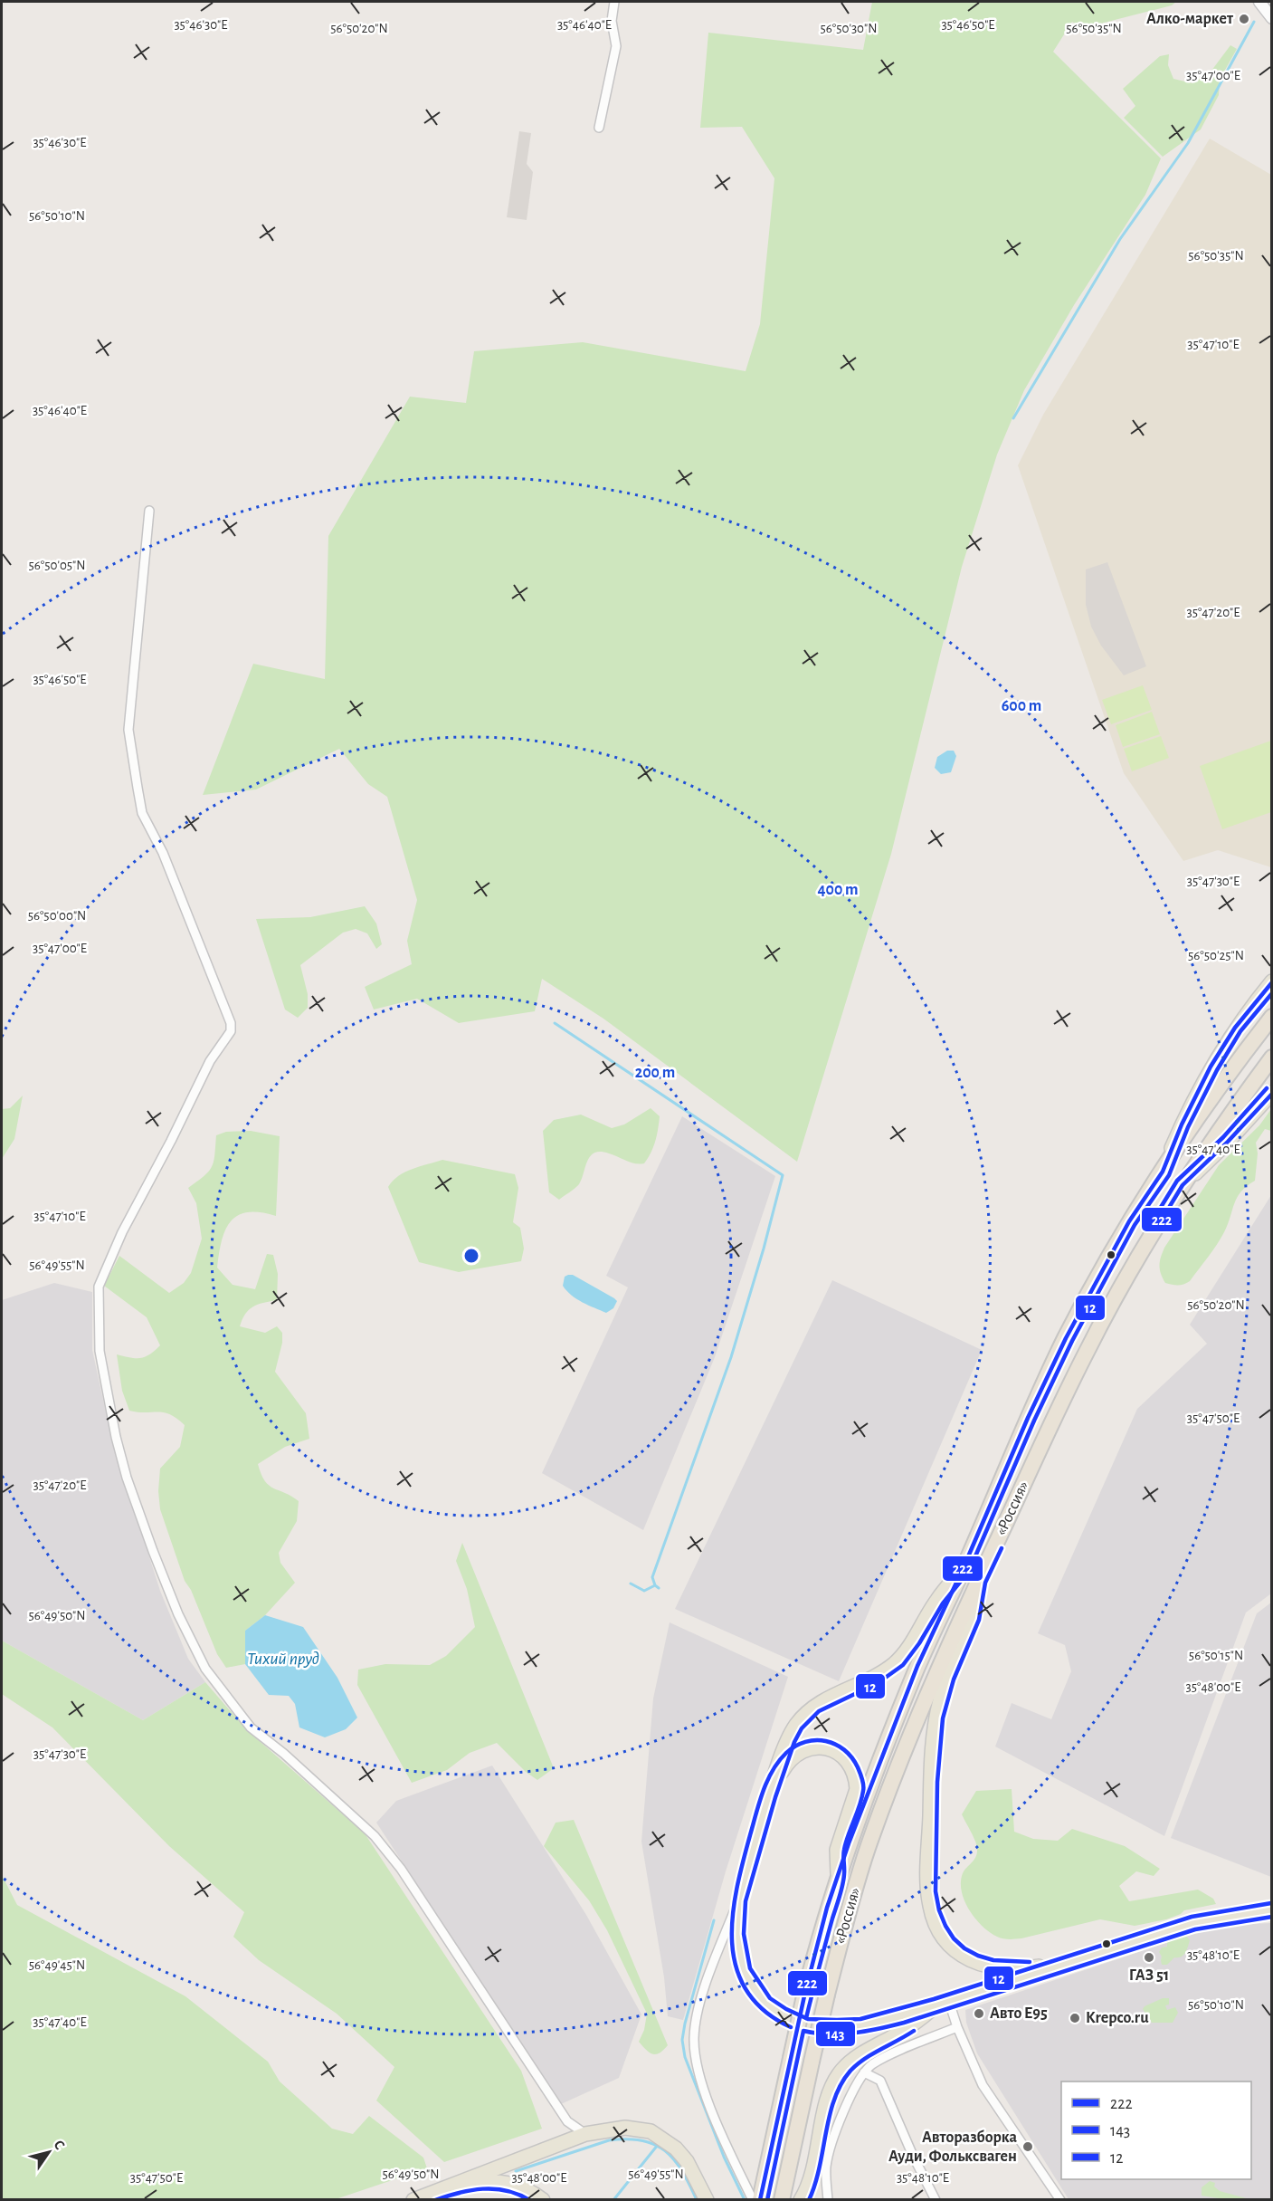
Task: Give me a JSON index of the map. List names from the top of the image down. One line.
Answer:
{"streets":{"highway":["«Россия»"]},"water":["Тихий пруд"],"places":["Алко-маркет","ГАЗ 51","Авто E95","Krepco.ru","Авторазборка Ауди, Фольксваген"],"lines":["transit line 222","transit line 12","transit line 143"],"legend":["222","143","12"],"north":"top right","coordinates":["35°46'30\"E","35°46'40\"E","35°46'50\"E","56°50'20\"N","56°50'30\"N","56°50'35\"N","35°47'00\"E","56°50'10\"N","35°47'10\"E","56°50'05\"N","35°47'20\"E","35°47'30\"E","56°50'00\"N","56°50'25\"N","35°47'40\"E","56°49'55\"N","35°47'50\"E","56°49'50\"N","56°50'15\"N","35°48'00\"E","35°48'10\"E","56°49'45\"N"],"rings":["600 m","400 m","200 m"]}
